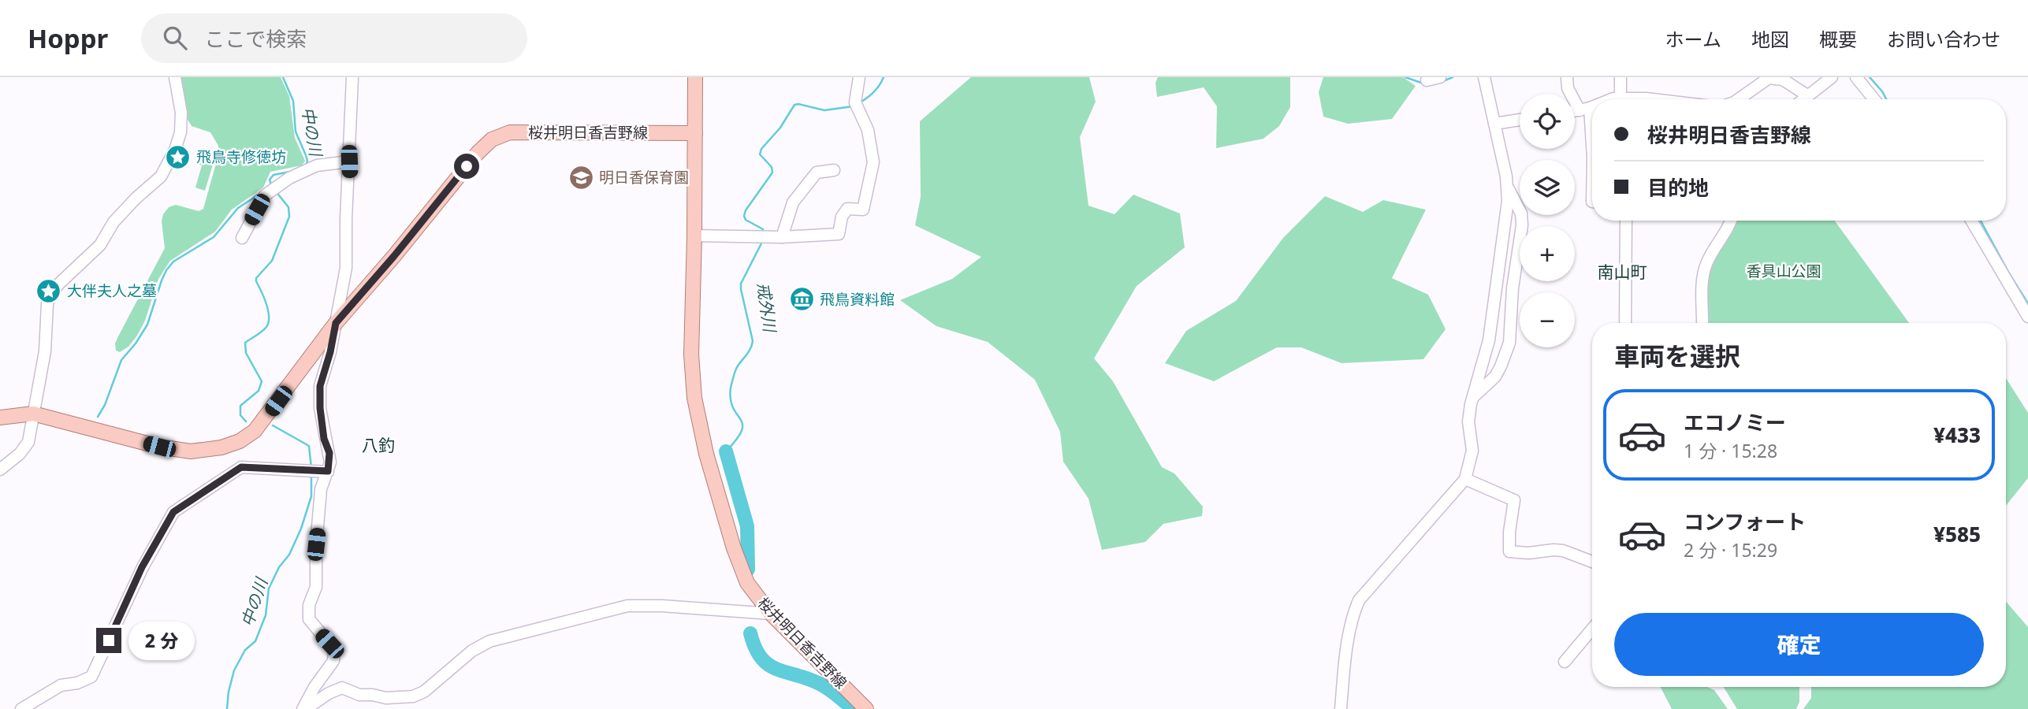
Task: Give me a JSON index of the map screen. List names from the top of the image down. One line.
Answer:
{"streets":{"main road":["桜井明日香吉野線"]},"districts":["南山町","八釣"],"water":["中の川","戒外川"],"parks":["香具山公園"],"places":{"place":["飛鳥寺修徳坊","大伴夫人之墓"],"school or university":["明日香保育園"],"museum":["飛鳥資料館"]},"page":{"header":"Hoppr","search":"ここで検索","nav":["ホーム","地図","概要","お問い合わせ"],"map_buttons":["+","−"],"banner":["桜井明日香吉野線","目的地"],"heading":"車両を選択","list":[{"name":"エコノミー","note":"1 分 · 15:28","value":"¥433"},{"name":"コンフォート","note":"2 分 · 15:29","value":"¥585"}],"buttons":"確定","bubble":"2 分"}}
